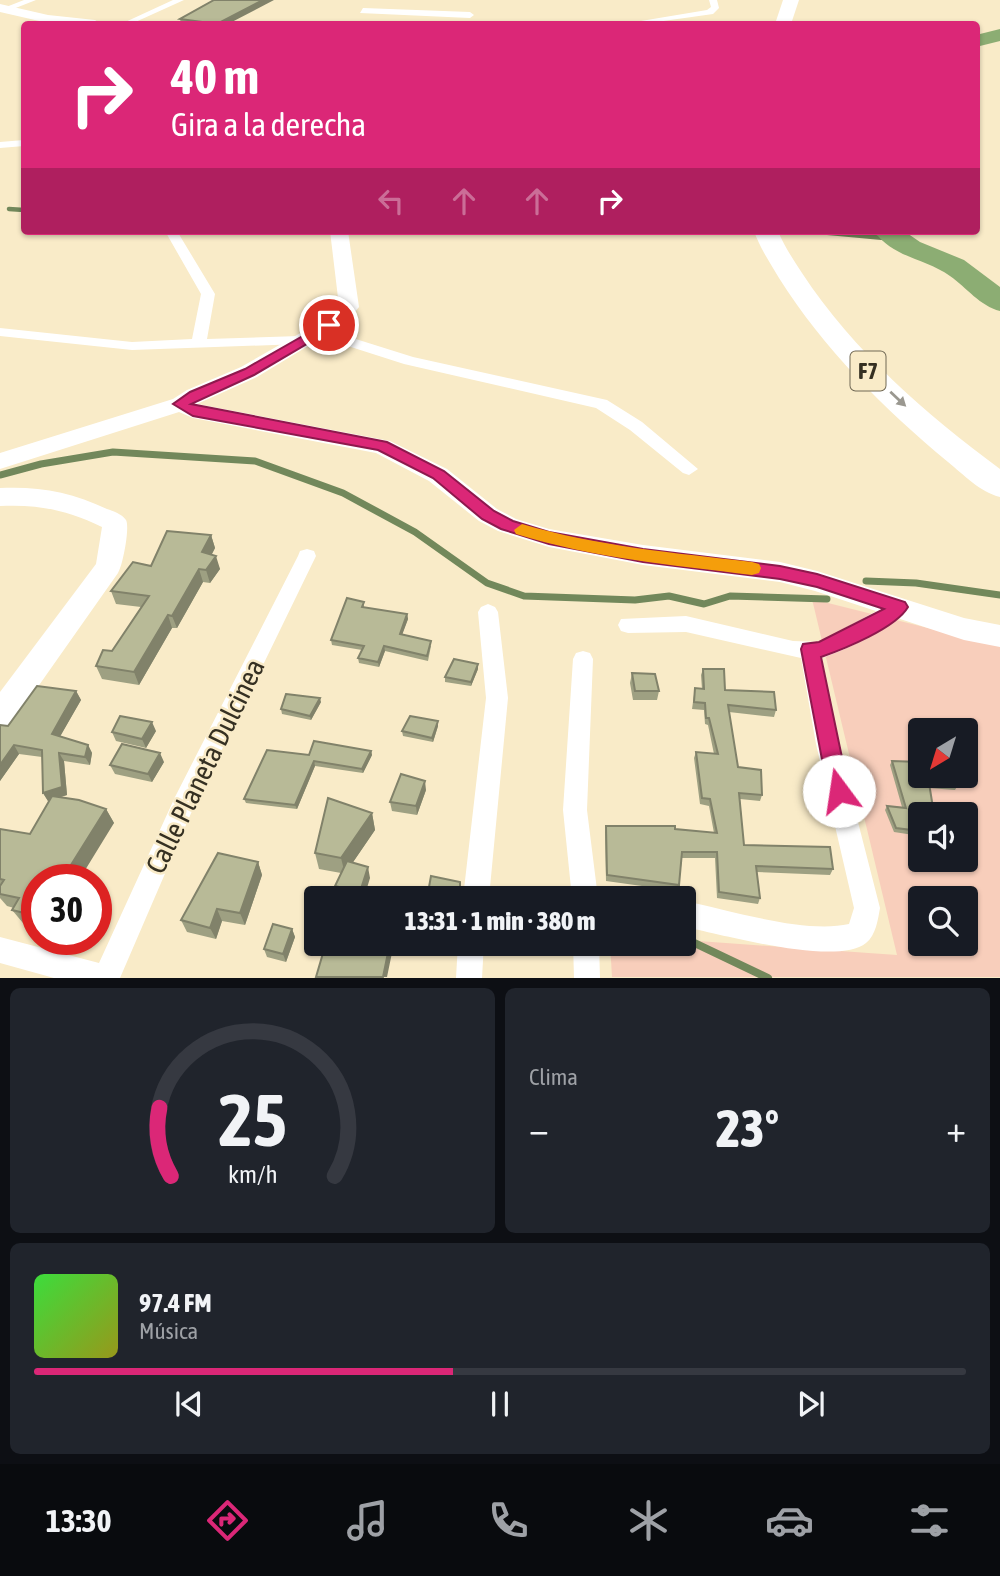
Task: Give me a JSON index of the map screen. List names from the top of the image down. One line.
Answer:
{"streets":{"highway":["F7"],"street":["Calle Planeta Dulcinea"]},"north":"bottom left","page":{"turn":["40 m","Gira a la derecha"],"limit":"30","trip":"13:31 · 1 min · 380 m","tile":"Clima","heat":["−","23°","+"],"song":["97.4 FM","Música"],"tabs":"13:30","gauge":["25","km/h"]}}
